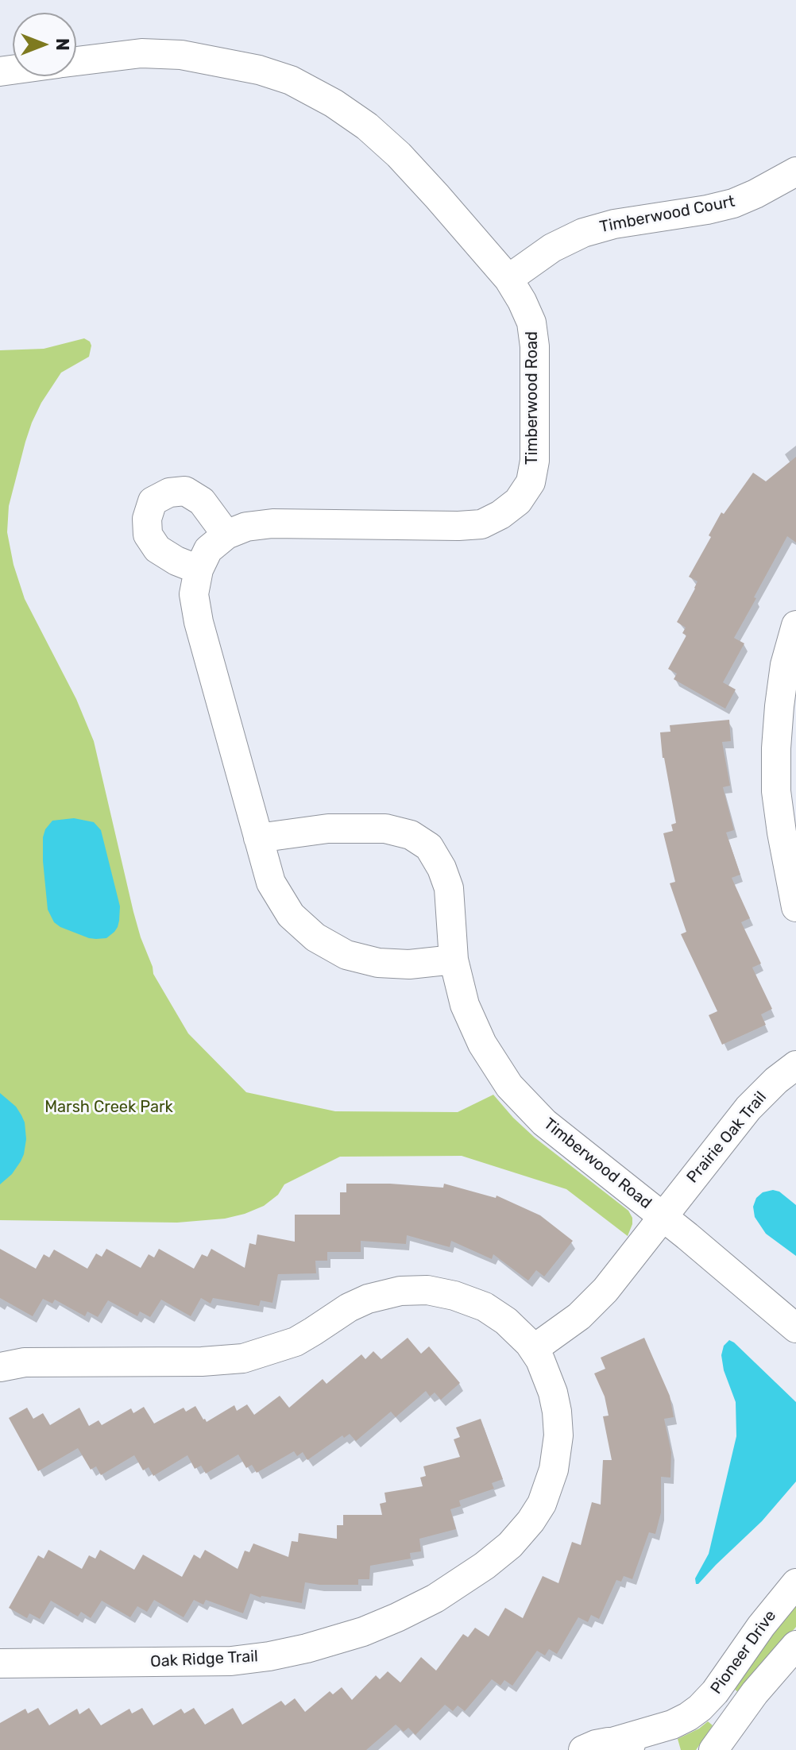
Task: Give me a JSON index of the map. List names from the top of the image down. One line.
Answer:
{"streets":{"street":["Timberwood Court","Timberwood Road","Prairie Oak Trail","Pioneer Drive","Oak Ridge Trail"]},"crossings":[["Timberwood Court","Timberwood Road"],["Timberwood Road","Prairie Oak Trail"]],"parks":["Marsh Creek Park"],"north":"right"}
